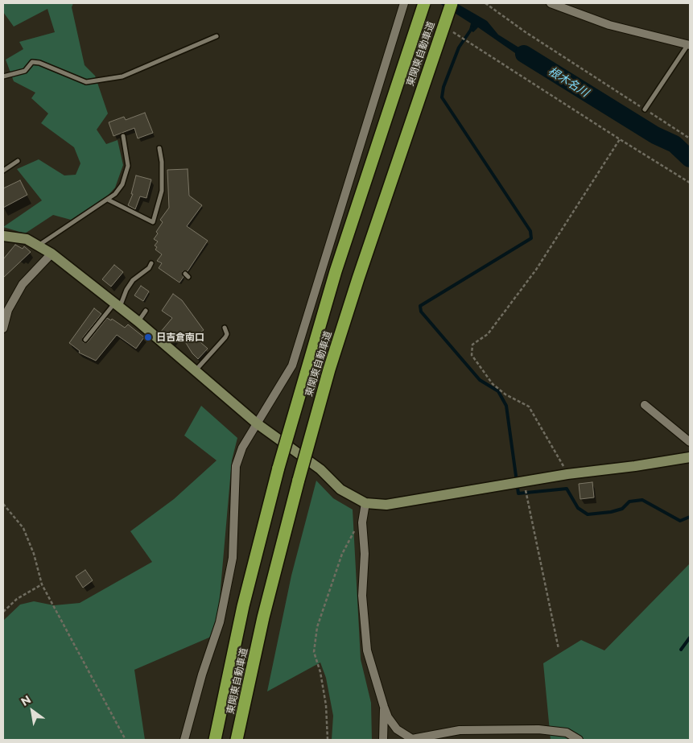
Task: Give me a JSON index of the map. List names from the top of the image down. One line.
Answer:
{"streets":{"highway":["東関東自動車道"]},"water":["根木名川"],"places":["日吉倉南口"],"north":"top left"}
